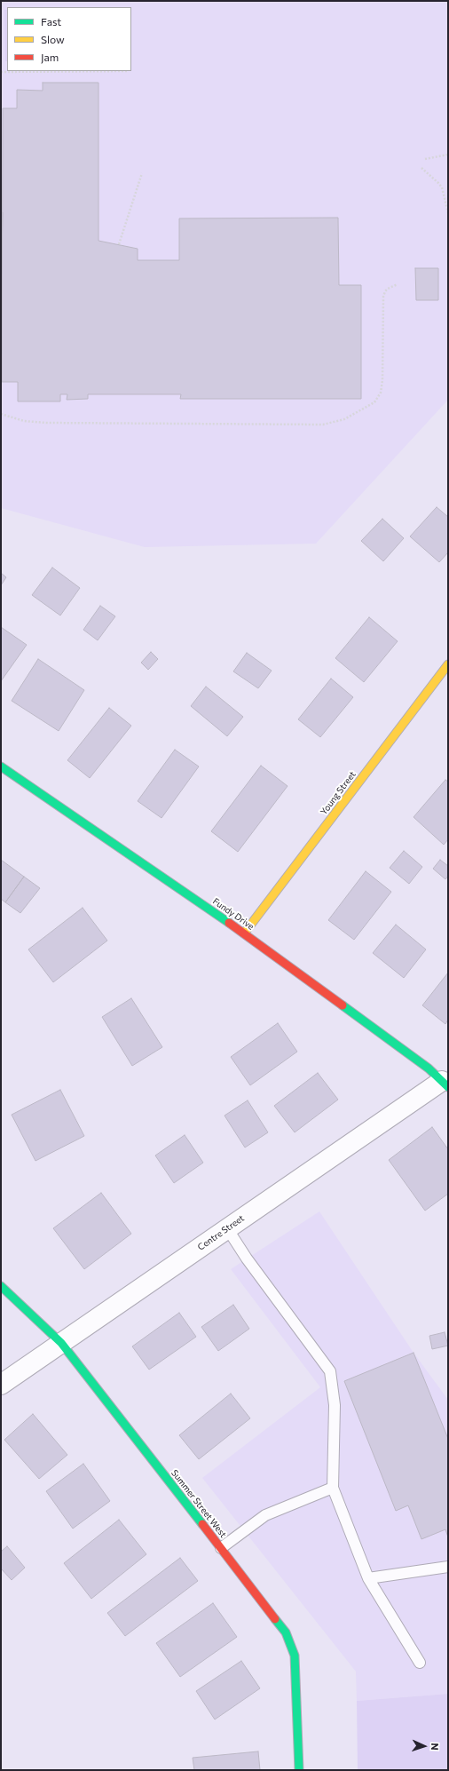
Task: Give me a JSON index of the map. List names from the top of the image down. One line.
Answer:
{"streets":{"street":["Young Street","Fundy Drive","Centre Street","Summer Street West"]},"crossings":[["Young Street","Fundy Drive"],["Fundy Drive","Centre Street"],["Centre Street","Summer Street West"]],"legend":["Fast","Slow","Jam"],"north":"right"}
